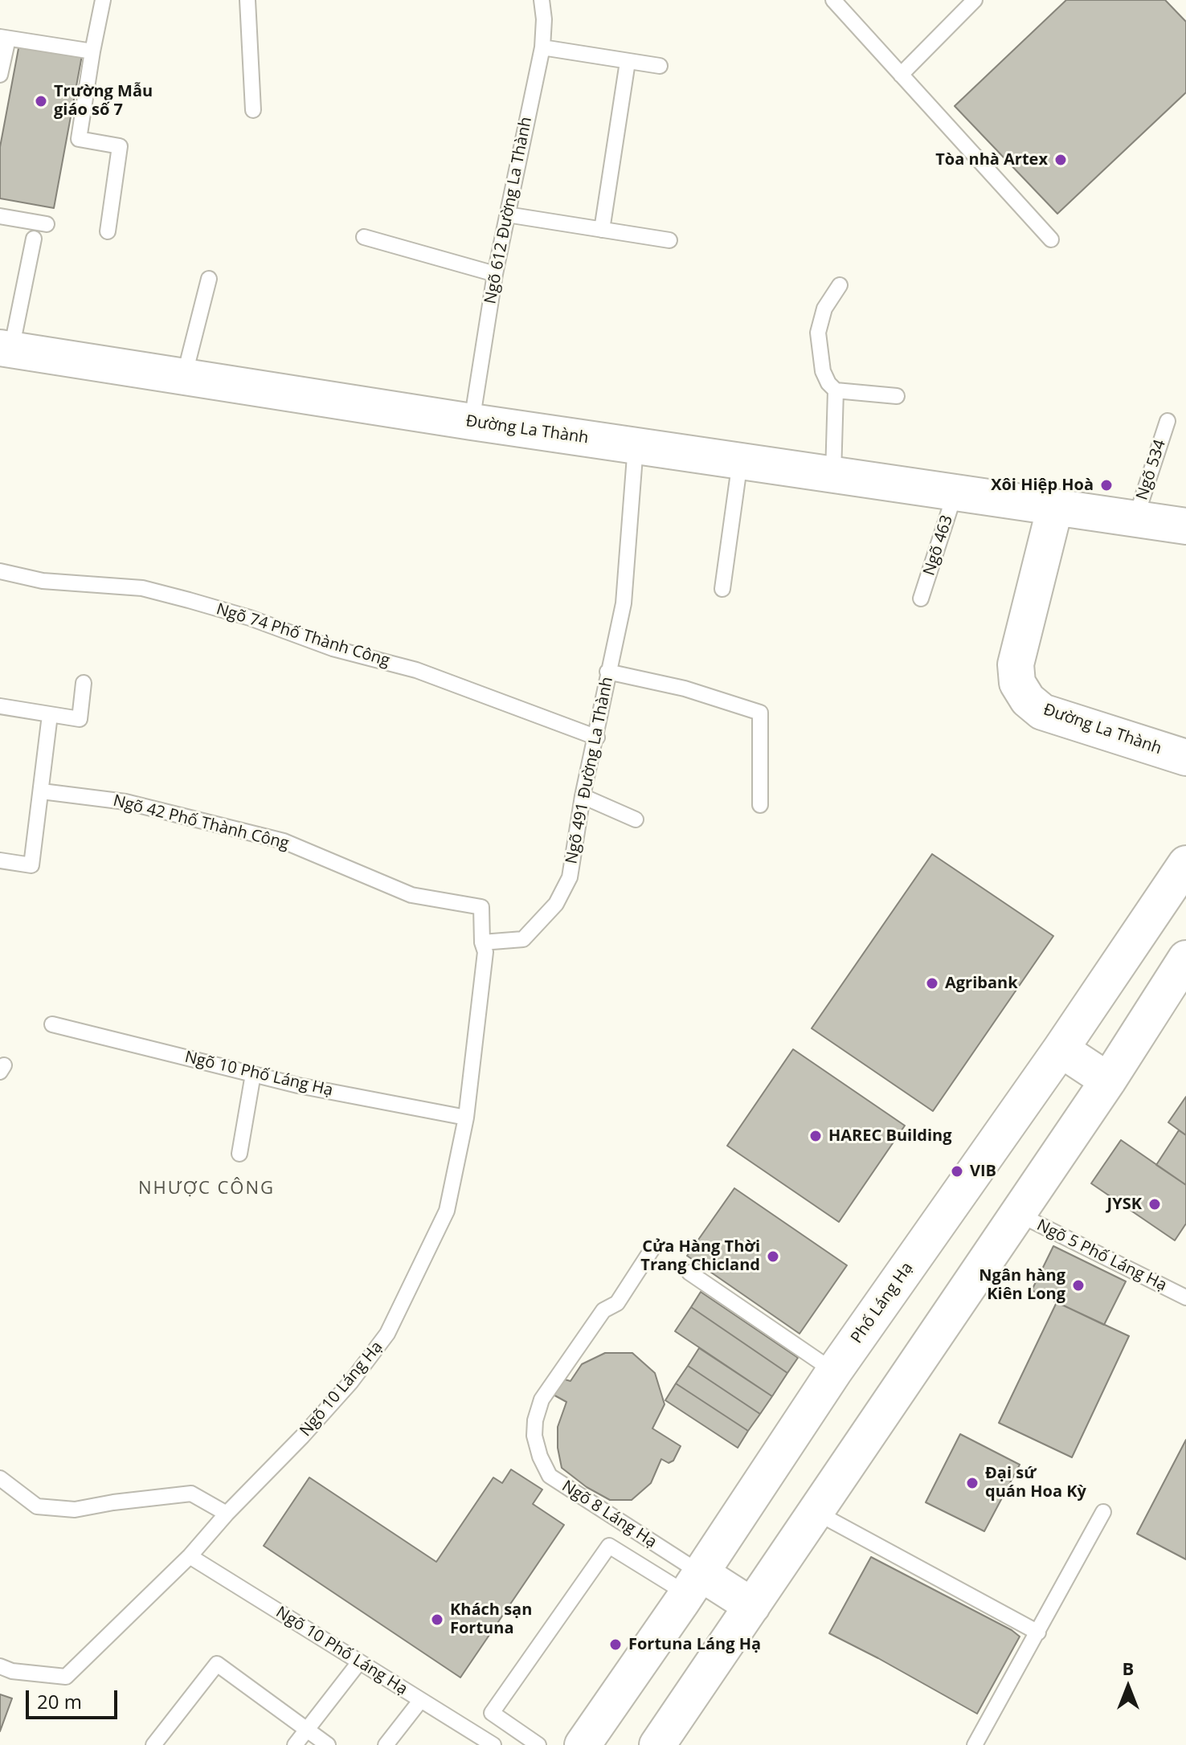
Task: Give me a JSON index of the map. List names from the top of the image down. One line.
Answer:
{"streets":{"main road":["Đường La Thành","Phố Láng Hạ"],"lane":["Ngõ 612 Đường La Thành","Ngõ 534","Ngõ 463","Ngõ 74 Phố Thành Công","Ngõ 491 Đường La Thành","Ngõ 42 Phố Thành Công","Ngõ 10 Phố Láng Hạ","Ngõ 5 Phố Láng Hạ","Ngõ 10 Láng Hạ","Ngõ 8 Láng Hạ"]},"crossings":[["Ngõ 612 Đường La Thành","Đường La Thành"],["Đường La Thành","Ngõ 534"],["Đường La Thành","Ngõ 463"],["Đường La Thành","Ngõ 491 Đường La Thành"],["Ngõ 74 Phố Thành Công","Ngõ 491 Đường La Thành"],["Ngõ 491 Đường La Thành","Ngõ 42 Phố Thành Công"],["Ngõ 10 Phố Láng Hạ","Ngõ 10 Láng Hạ"],["Phố Láng Hạ","Ngõ 8 Láng Hạ"]],"districts":["NHƯỢC CÔNG"],"places":["Trường Mẫu giáo số 7","Tòa nhà Artex","Xôi Hiệp Hoà","Agribank","HAREC Building","VIB","JYSK","Cửa Hàng Thời Trang Chicland","Ngân hàng Kiên Long","Đại sứ quán Hoa Kỳ","Khách sạn Fortuna","Fortuna Láng Hạ"],"scale_bar":"20 m","north":"top"}
